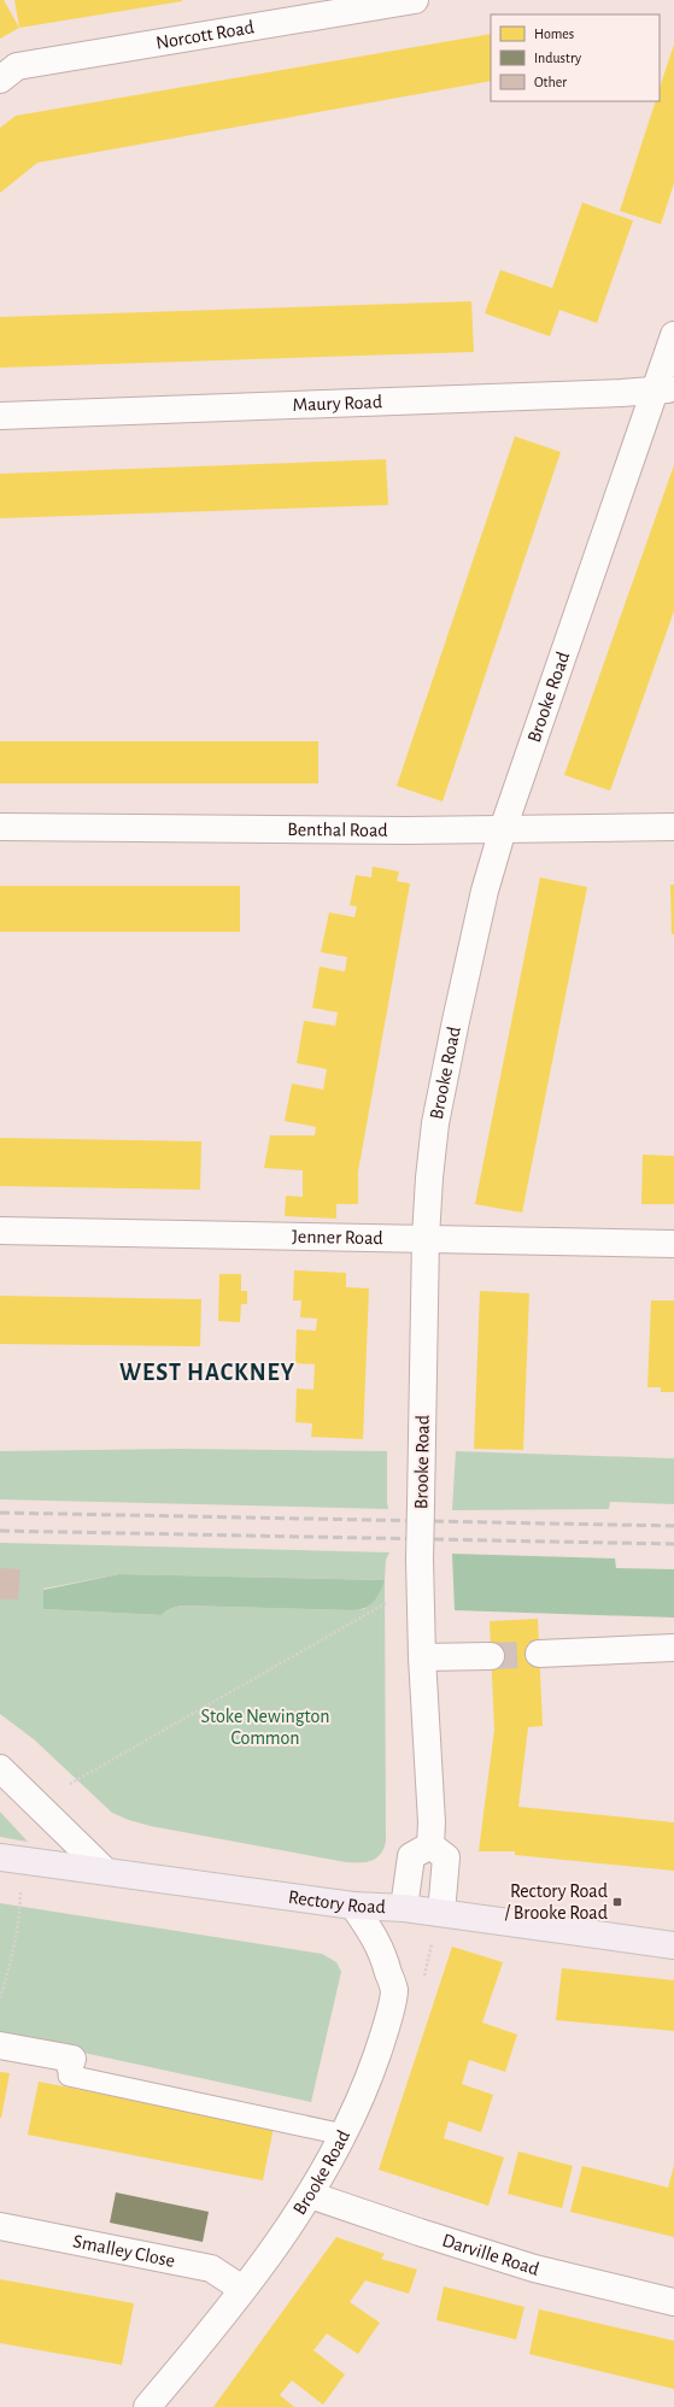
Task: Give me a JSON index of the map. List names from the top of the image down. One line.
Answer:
{"streets":{"highway":["Rectory Road"],"street":["Norcott Road","Maury Road","Brooke Road","Benthal Road","Jenner Road","Smalley Close","Darville Road"]},"crossings":[["Maury Road","Brooke Road"],["Brooke Road","Benthal Road"],["Brooke Road","Jenner Road"],["Brooke Road","Rectory Road"],["Brooke Road","Smalley Close"],["Brooke Road","Darville Road"]],"districts":["WEST HACKNEY"],"parks":["Stoke Newington Common"],"places":{"transit":["Rectory Road / Brooke Road"]},"legend":["Homes","Industry","Other"]}
